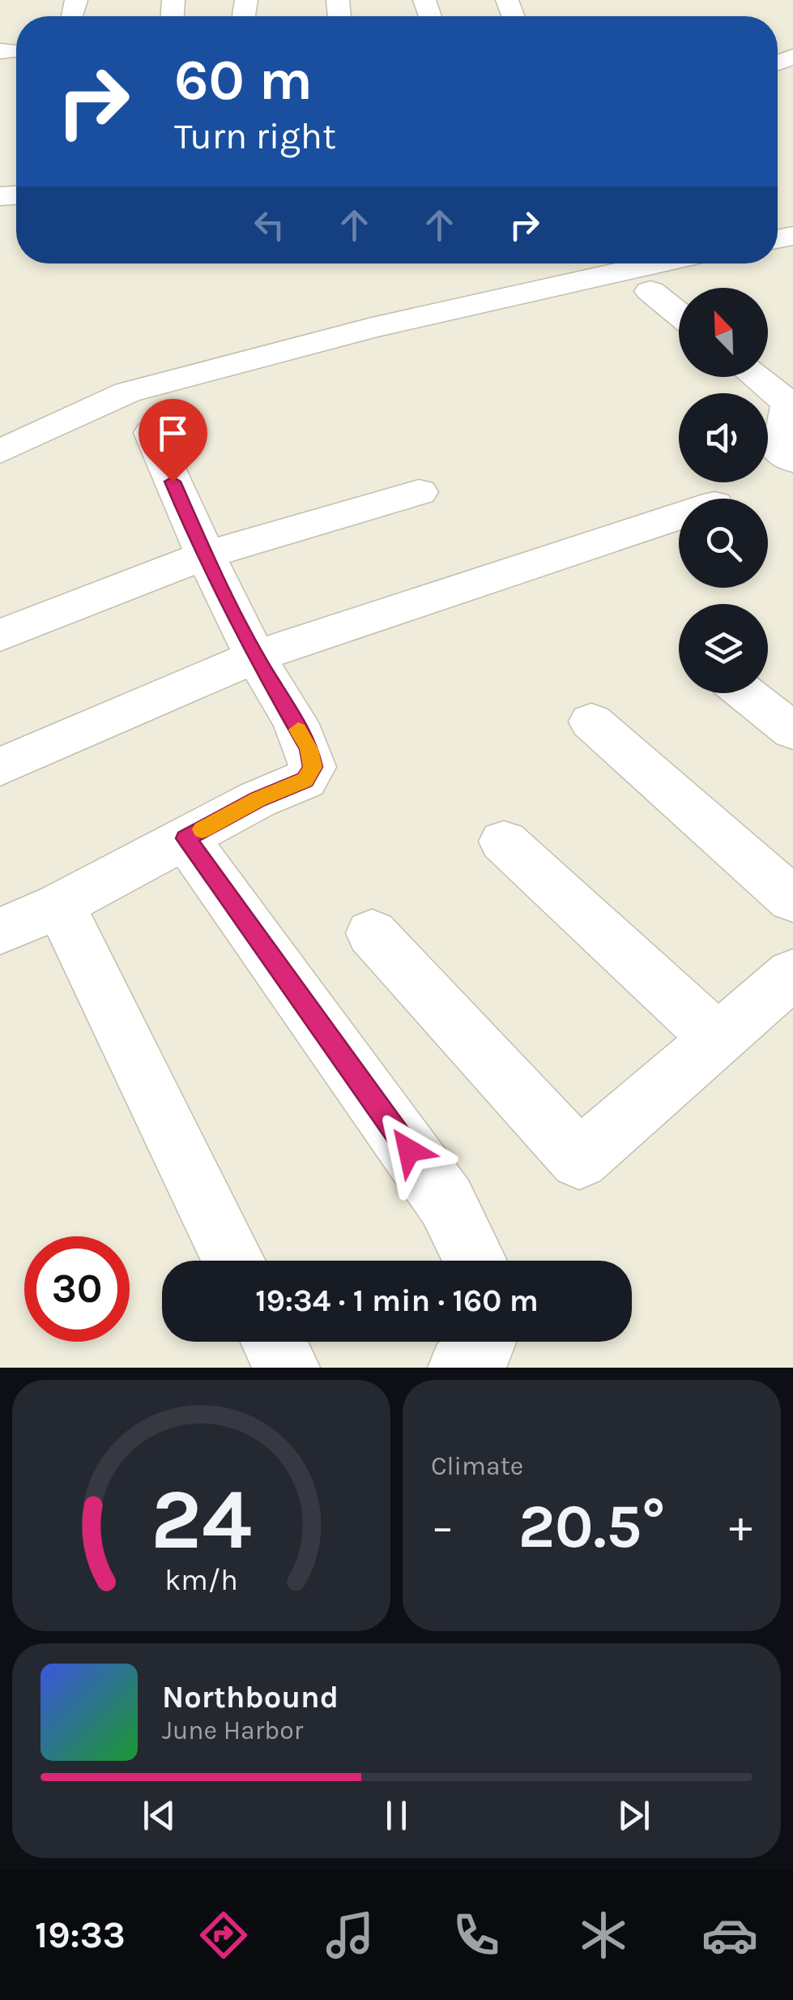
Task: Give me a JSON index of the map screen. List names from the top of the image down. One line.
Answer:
{"north":"top left","page":{"turn":["60 m","Turn right"],"limit":"30","trip":"19:34 · 1 min · 160 m","tile":"Climate","heat":["−","20.5°","+"],"song":["Northbound","June Harbor"],"tabs":"19:33","gauge":["24","km/h"]}}
